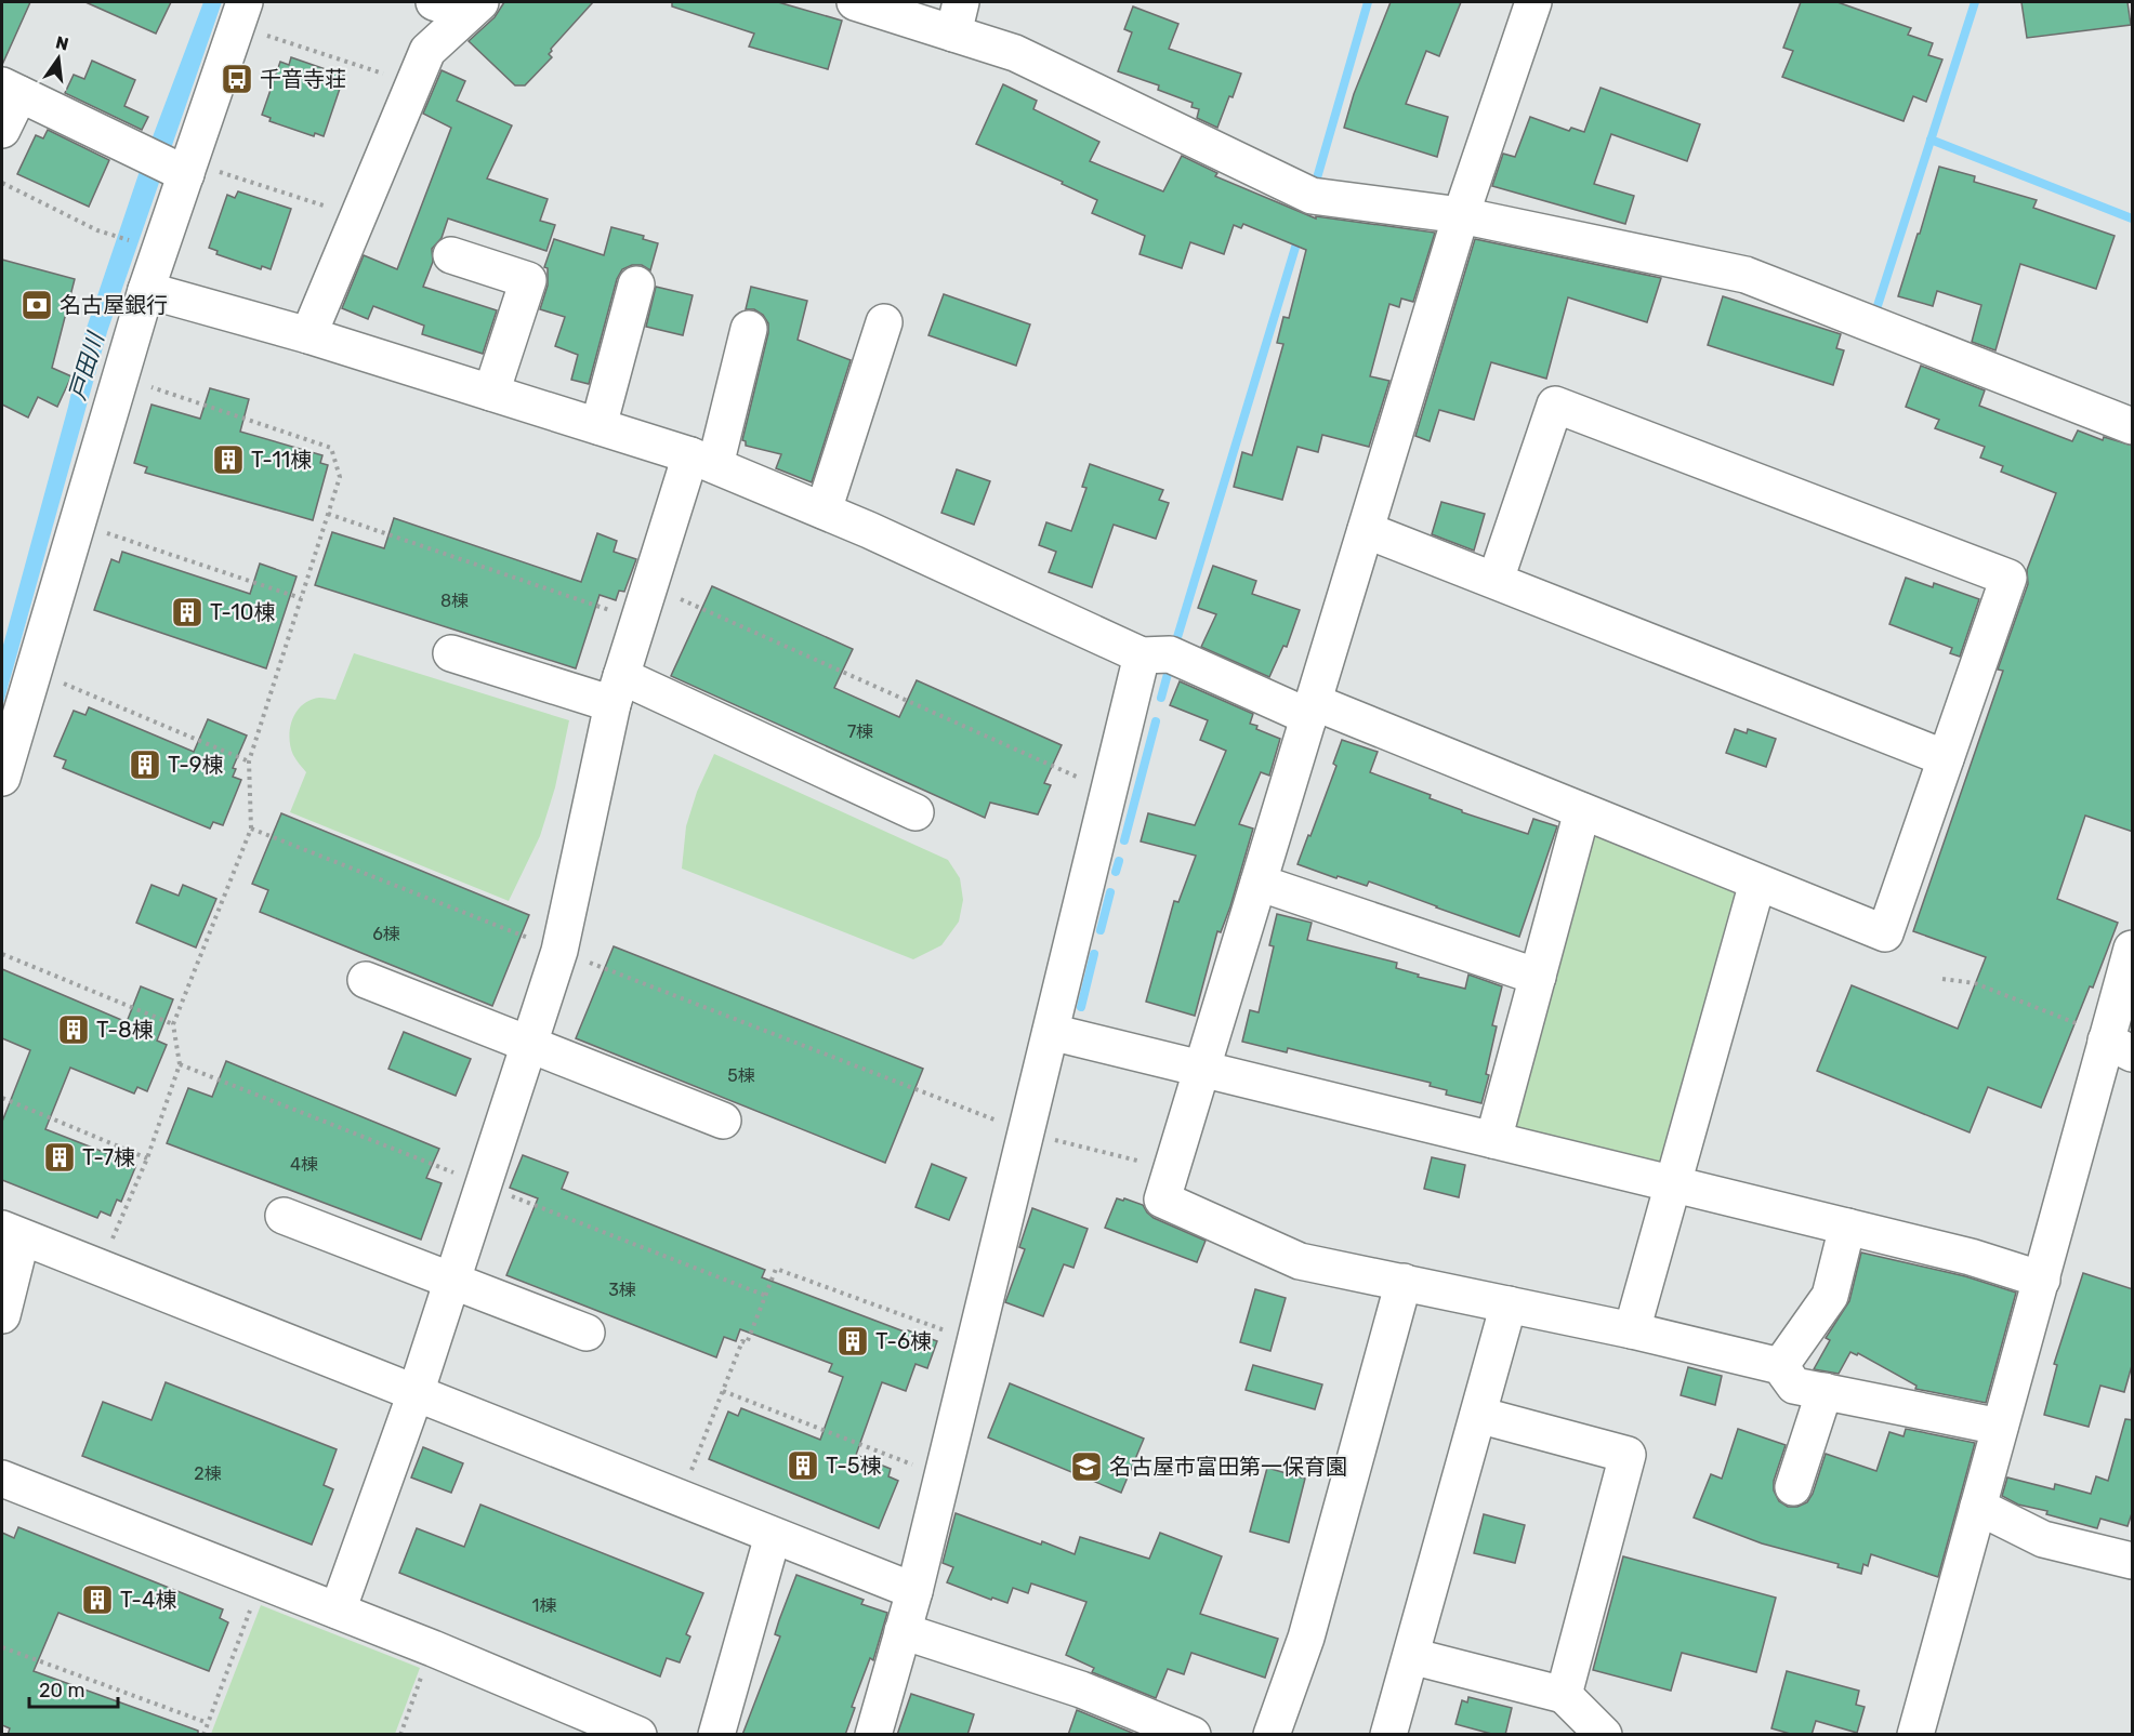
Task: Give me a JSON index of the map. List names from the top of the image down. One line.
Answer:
{"water":["戸田川"],"places":{"bus stop":["千音寺荘"],"bank":["名古屋銀行"],"building":["T-11棟","T-10棟","T-9棟","T-8棟","T-7棟","T-6棟","T-5棟","T-4棟"],"school or university":["名古屋市富田第一保育園"]},"house_numbers":["8棟","7棟","6棟","5棟","4棟","3棟","2棟","1棟"],"scale_bar":"20 m","north":"top"}
